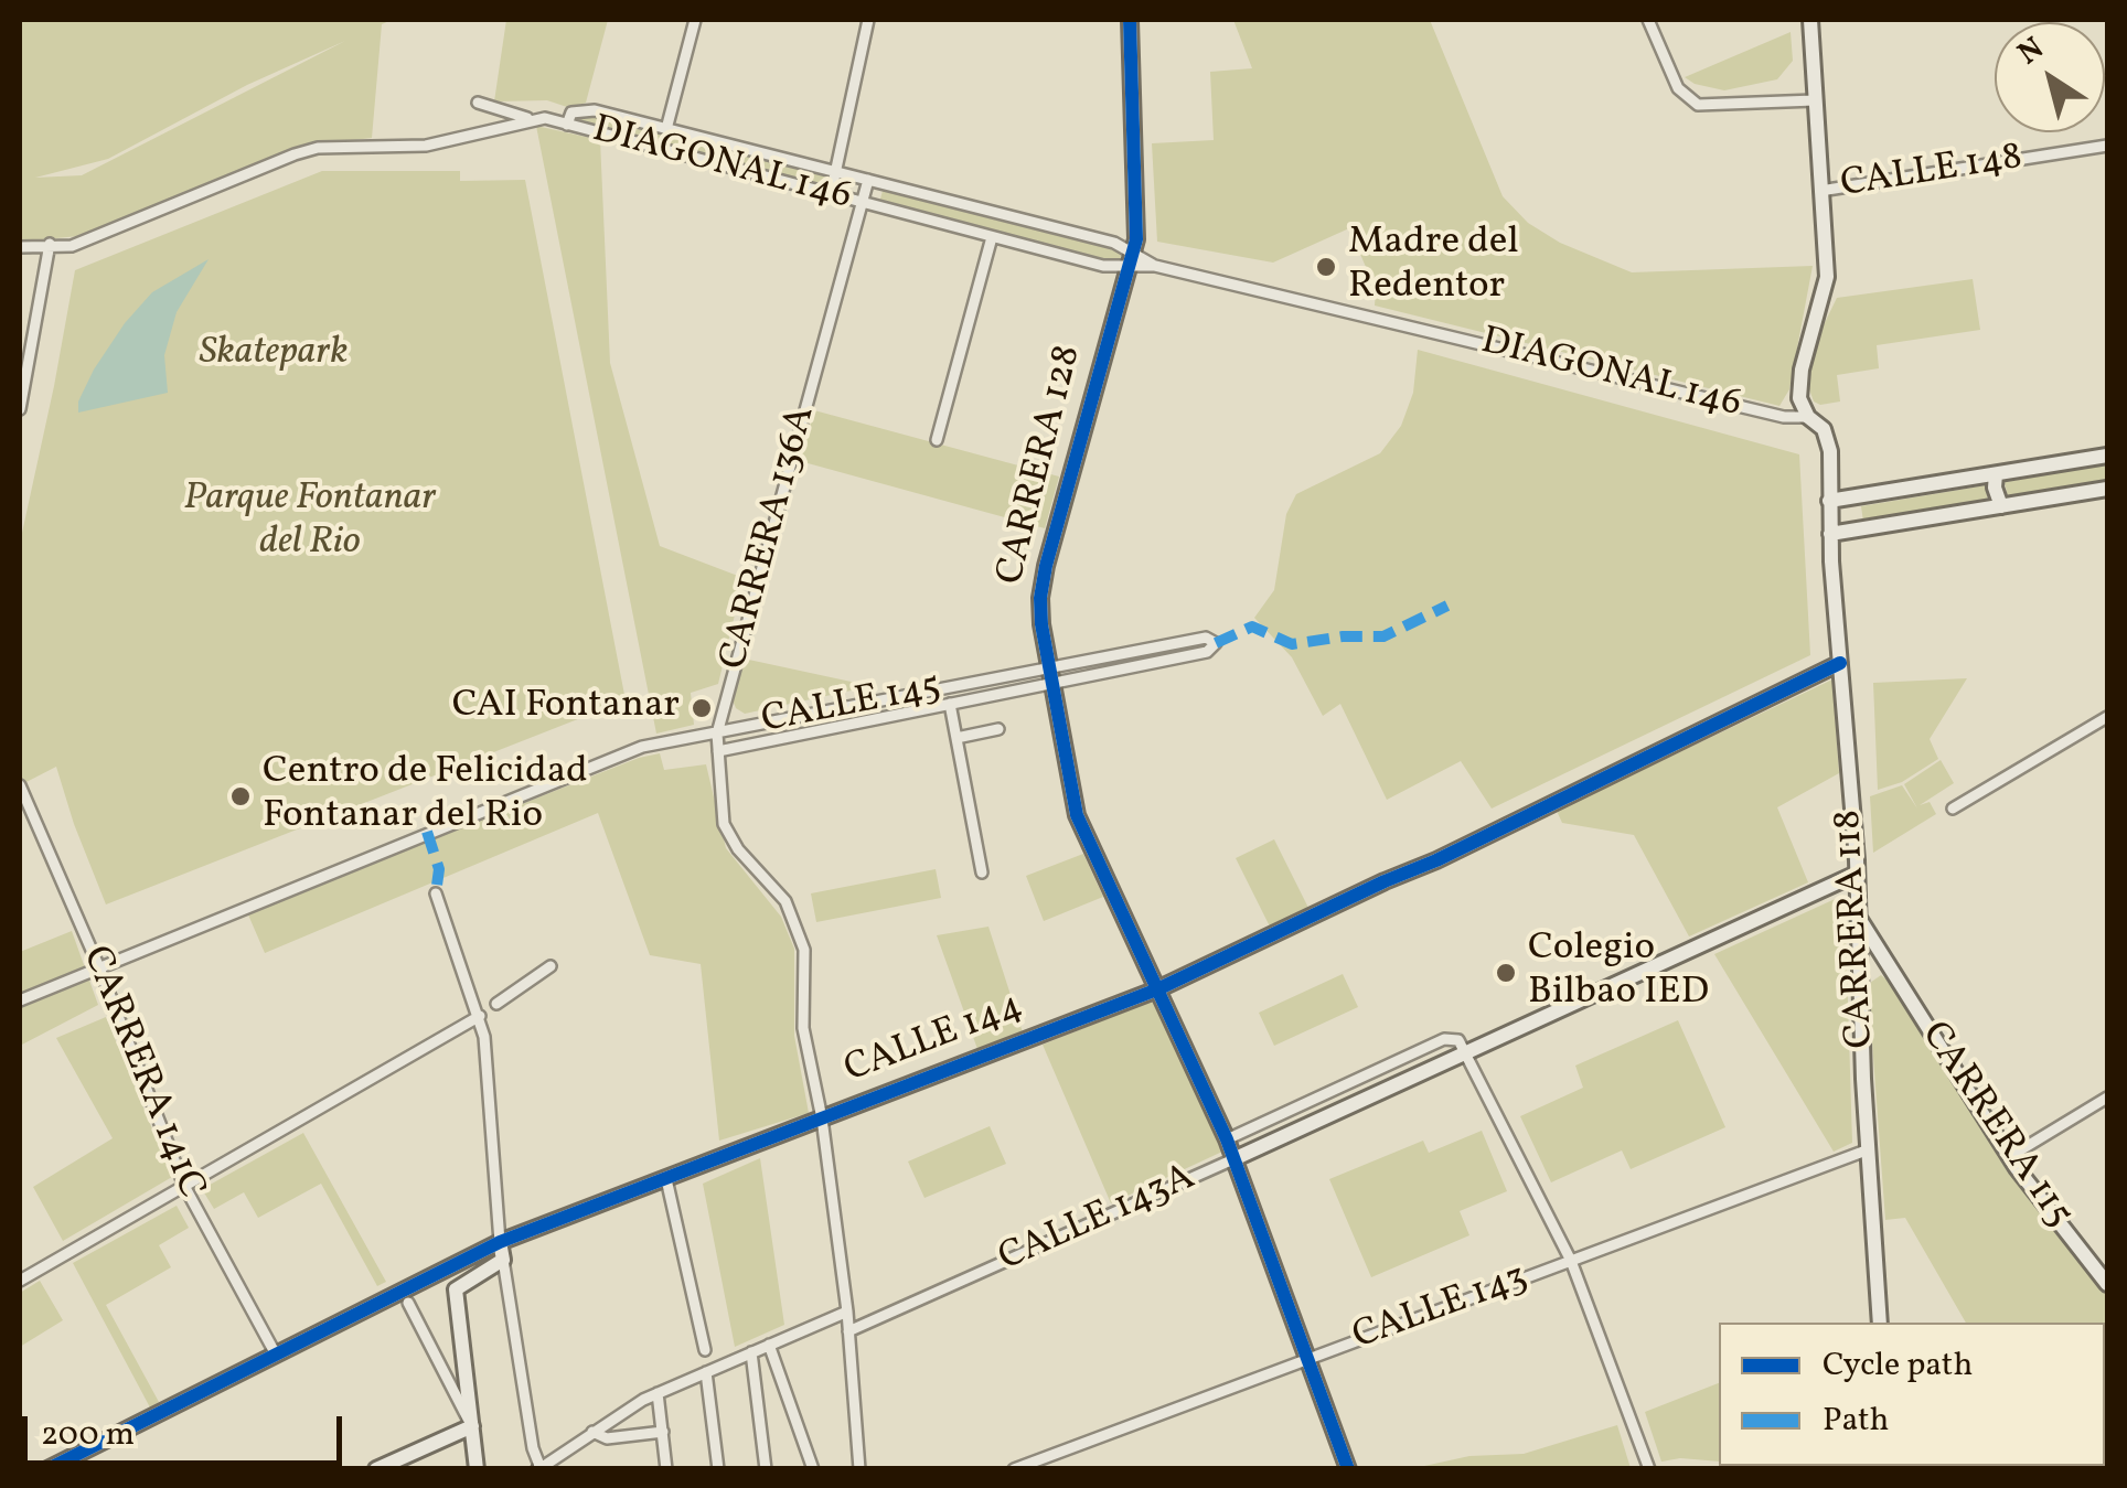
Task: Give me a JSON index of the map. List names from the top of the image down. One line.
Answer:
{"streets":{"street":["DIAGONAL 146","CALLE 148","CARRERA 128","CARRERA 136A","CALLE 145","CARRERA 118","CALLE 144","CARRERA 141C","CARRERA 115","CALLE 143A","CALLE 143"]},"crossings":[["DIAGONAL 146","CARRERA 128"],["DIAGONAL 146","CARRERA 136A"],["CARRERA 128","CALLE 145"],["CARRERA 128","CALLE 144"],["CARRERA 128","CALLE 143A"],["CARRERA 128","CALLE 143"],["CARRERA 136A","CALLE 145"],["CARRERA 136A","CALLE 144"],["CARRERA 136A","CALLE 143A"],["CALLE 145","CARRERA 141C"],["CARRERA 118","CALLE 144"],["CARRERA 118","CARRERA 115"],["CARRERA 118","CALLE 143A"],["CARRERA 118","CALLE 143"],["CALLE 144","CARRERA 141C"]],"parks":["Skatepark","Parque Fontanar del Rio"],"places":["Madre del Redentor","CAI Fontanar","Centro de Felicidad Fontanar del Rio","Colegio Bilbao IED"],"legend":["Cycle path","Path"],"scale_bar":"200 m","north":"top left"}
